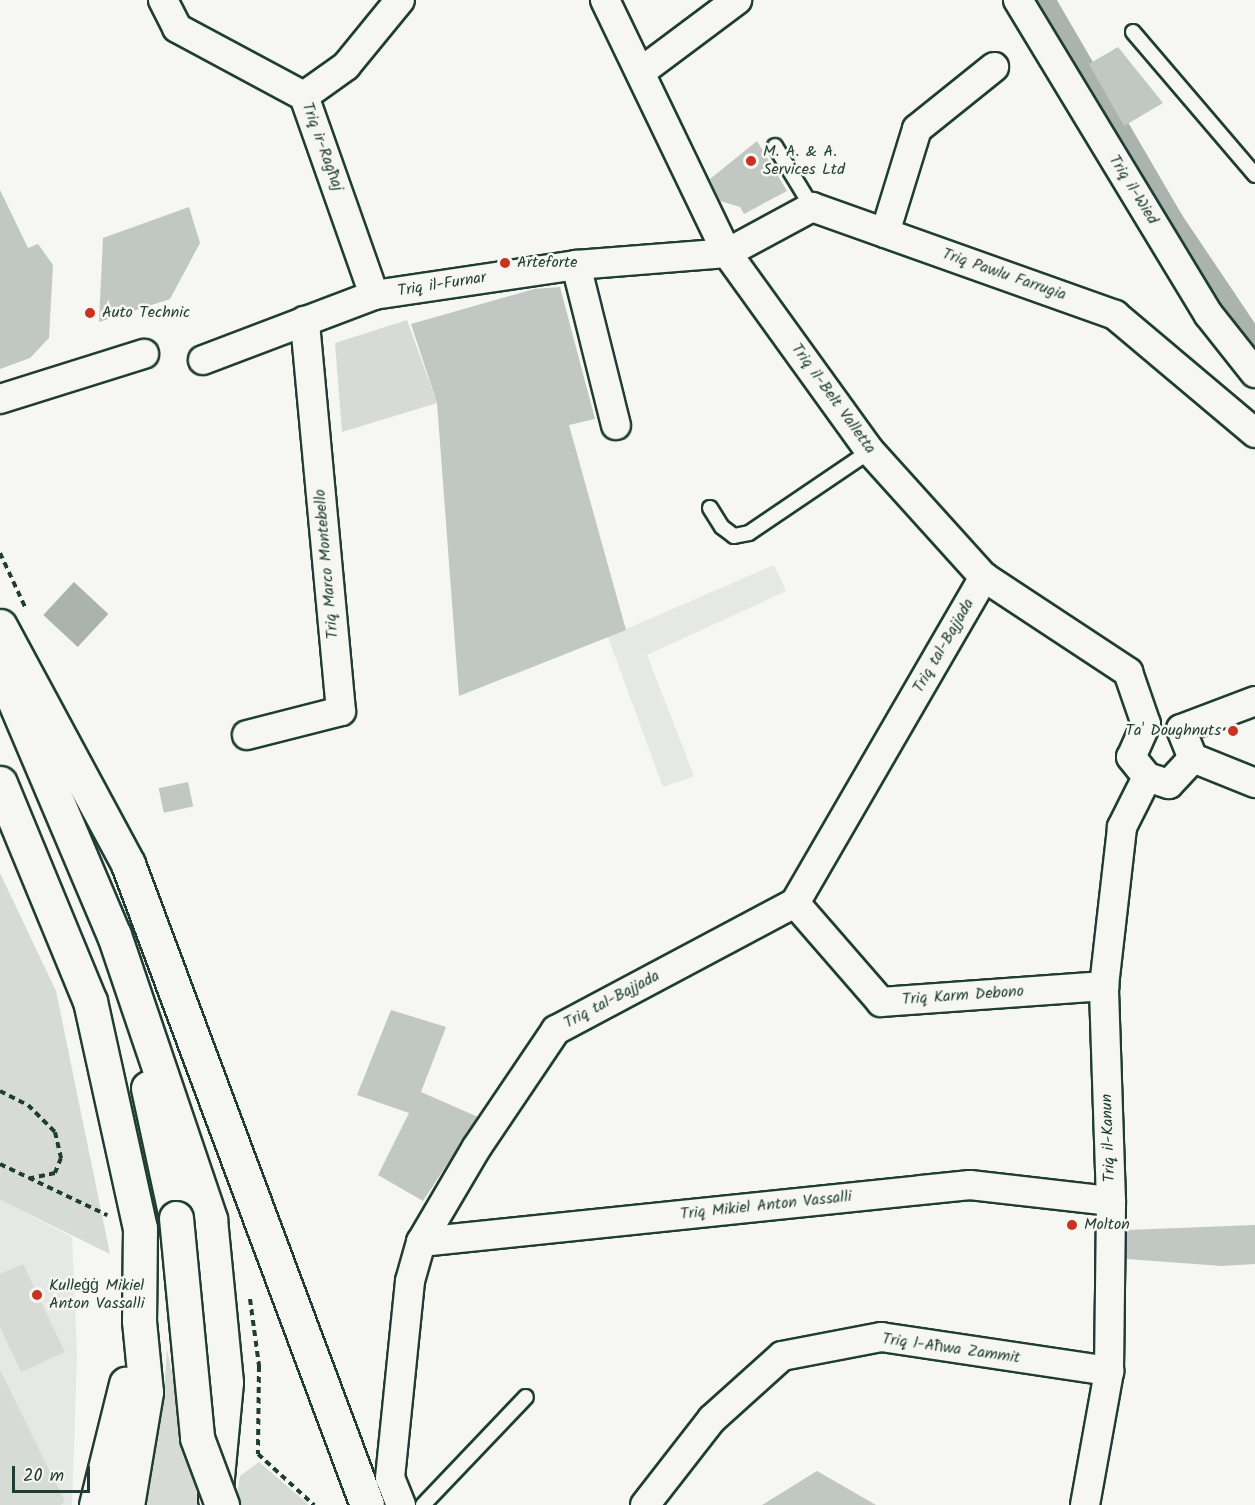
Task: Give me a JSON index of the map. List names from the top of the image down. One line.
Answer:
{"streets":{"street":["Triq ir-Ragħaj","Triq il-Wied","Triq Pawlu Farrugia","Triq il-Furnar","Triq il-Belt Valletta","Triq Marco Montebello","Triq tal-Bajjada","Triq Karm Debono","Triq il-Kanun","Triq Mikiel Anton Vassalli","Triq l-Aħwa Zammit"]},"crossings":[["Triq ir-Ragħaj","Triq il-Furnar"],["Triq il-Furnar","Triq il-Belt Valletta"],["Triq il-Furnar","Triq Marco Montebello"],["Triq il-Belt Valletta","Triq tal-Bajjada"],["Triq il-Belt Valletta","Triq il-Kanun"],["Triq tal-Bajjada","Triq Karm Debono"],["Triq tal-Bajjada","Triq Mikiel Anton Vassalli"],["Triq Karm Debono","Triq il-Kanun"],["Triq il-Kanun","Triq Mikiel Anton Vassalli"],["Triq il-Kanun","Triq l-Aħwa Zammit"]],"places":["M. A. & A. Services Ltd","Arteforte","Auto Technic","Ta' Doughnuts","Molton","Kulleġġ Mikiel Anton Vassalli"],"scale_bar":"20 m"}
